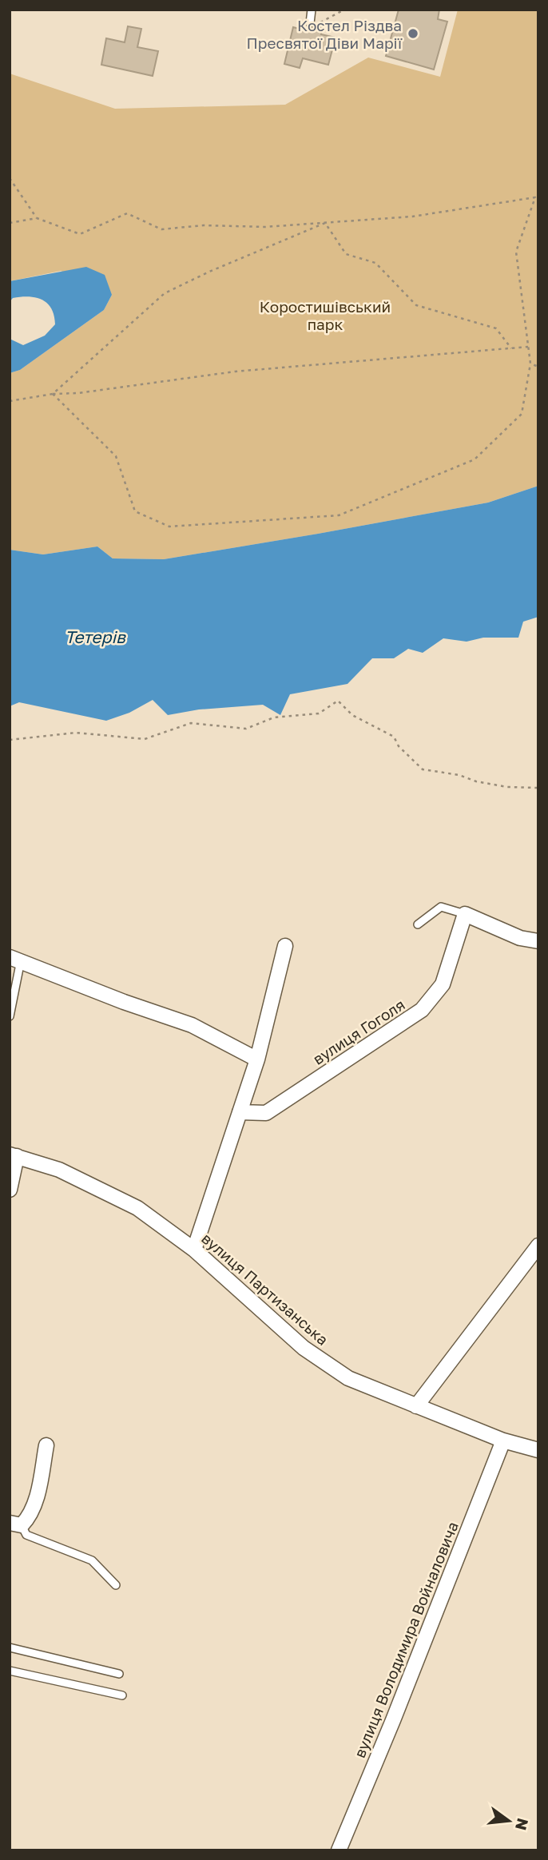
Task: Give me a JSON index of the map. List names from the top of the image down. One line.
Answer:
{"streets":{"street":["вулиця Гоголя","вулиця Партизанська","вулиця Володимира Войналовича"]},"crossings":[["вулиця Партизанська","вулиця Володимира Войналовича"]],"water":["Тетерів"],"parks":["Коростишівський парк"],"places":["Костел Різдва Пресвятої Діви Марії"],"north":"right"}
